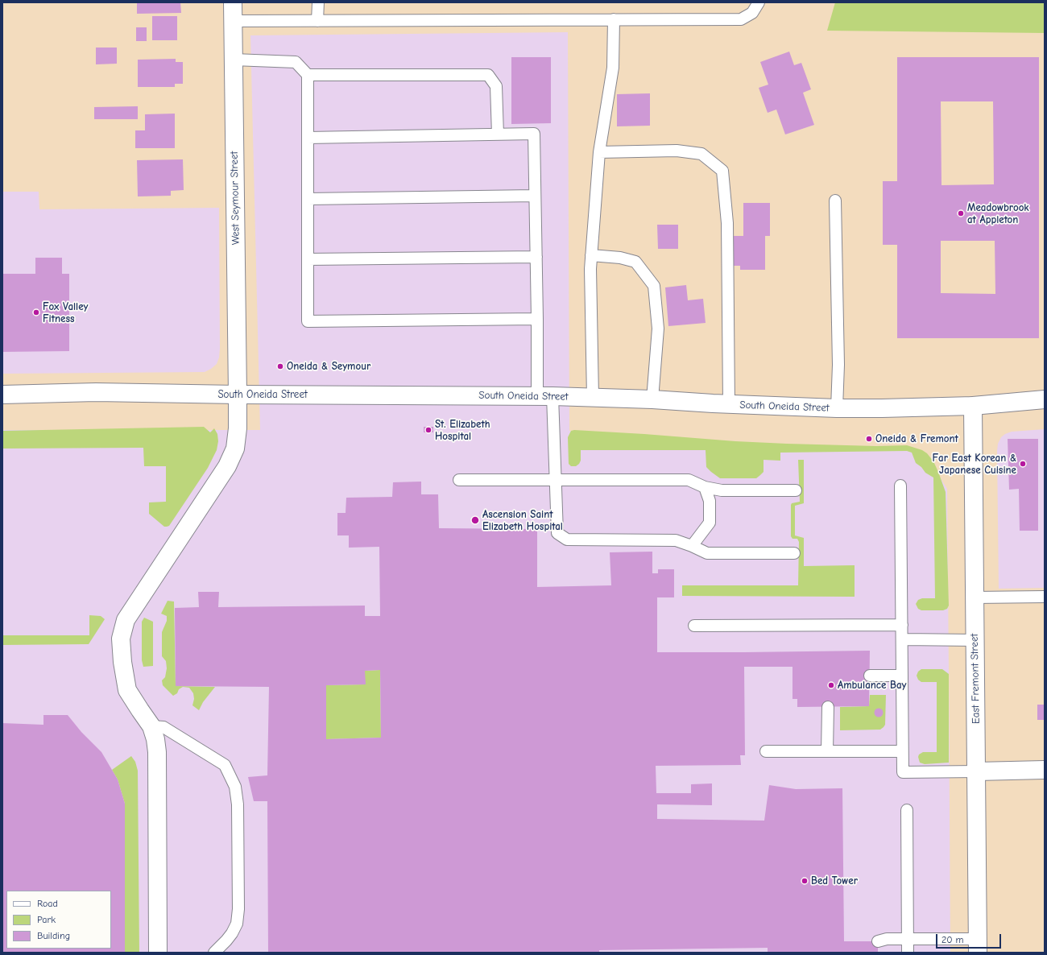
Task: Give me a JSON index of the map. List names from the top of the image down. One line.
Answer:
{"streets":{"street":["West Seymour Street","South Oneida Street","East Fremont Street"]},"crossings":[["West Seymour Street","South Oneida Street"],["South Oneida Street","East Fremont Street"]],"places":["Meadowbrook at Appleton","Fox Valley Fitness","Oneida & Seymour","St. Elizabeth Hospital","Oneida & Fremont","Far East Korean & Japanese Cuisine","Ascension Saint Elizabeth Hospital","Ambulance Bay","Bed Tower"],"legend":["Road","Park","Building"],"scale_bar":"20 m"}
